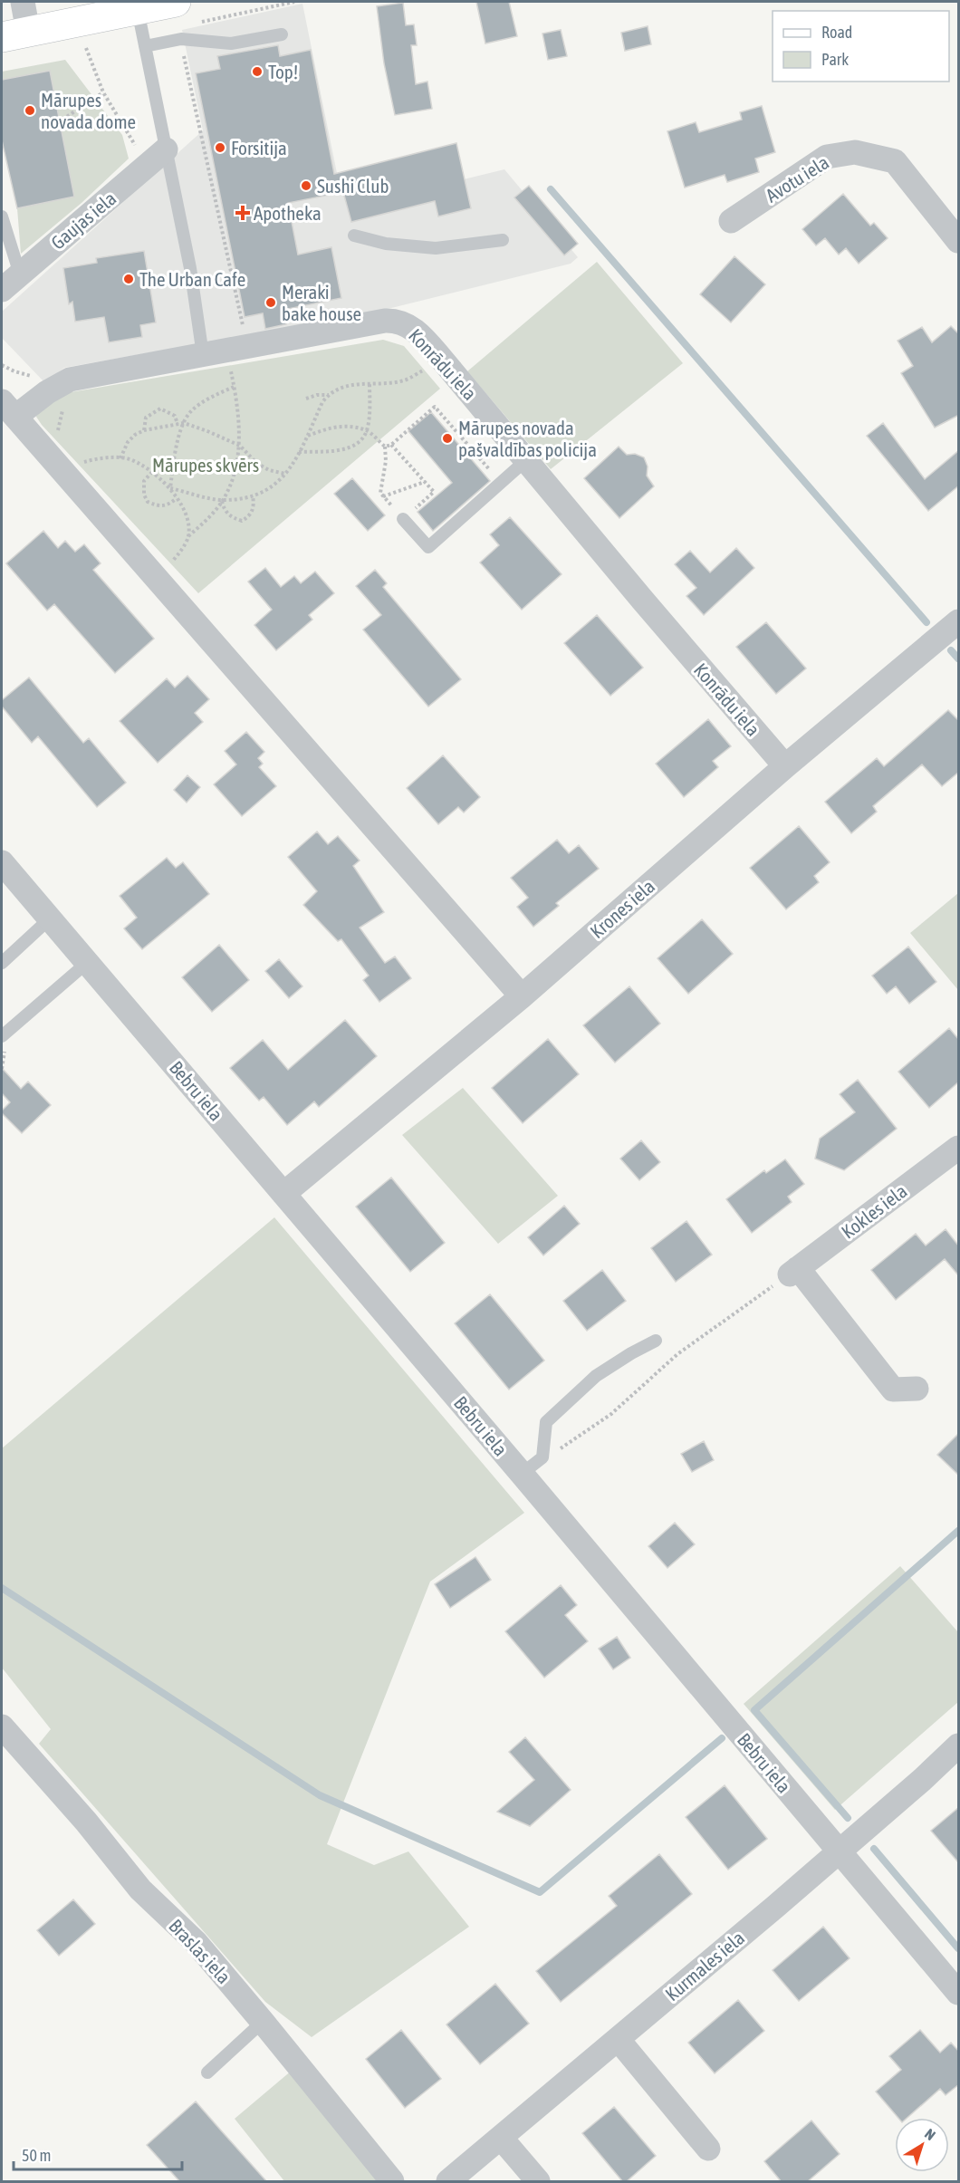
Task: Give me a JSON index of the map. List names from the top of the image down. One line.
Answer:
{"streets":{"street":["Avotu iela","Gaujas iela","Konrādu iela","Krones iela","Bebru iela","Kokles iela","Braslas iela","Kurmales iela"]},"crossings":[["Konrādu iela","Krones iela"],["Krones iela","Bebru iela"],["Bebru iela","Kurmales iela"]],"parks":["Mārupes skvērs"],"places":{"other":["Top!","Mārupes novada dome","Forsitija","Sushi Club","The Urban Cafe","Meraki bake house","Mārupes novada pašvaldības policija"],"health":["Apotheka"]},"legend":["Road","Park"],"scale_bar":"50 m","north":"top right"}
